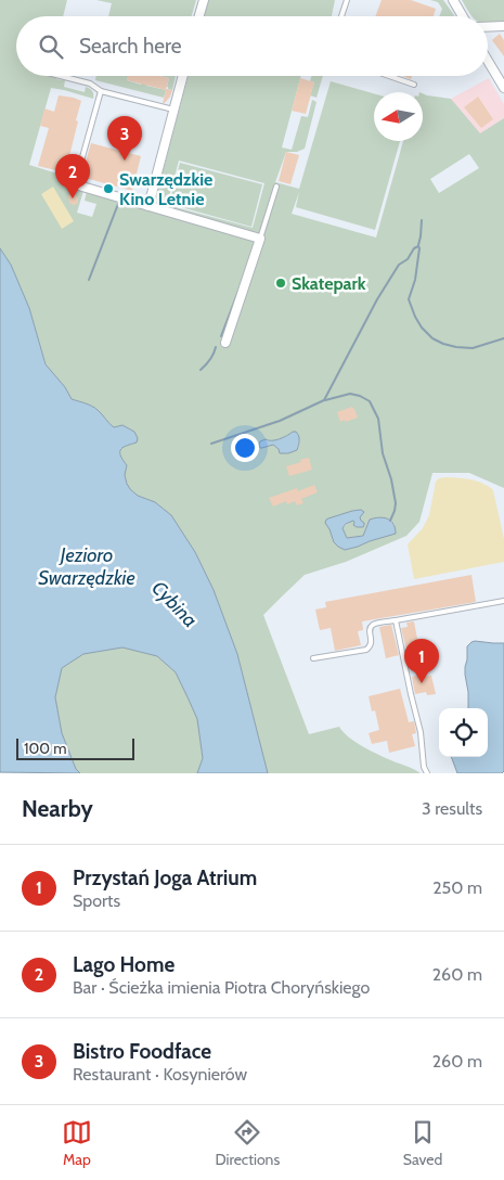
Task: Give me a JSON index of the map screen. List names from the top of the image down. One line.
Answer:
{"water":["Jezioro Swarzędzkie","Cybina"],"places":["Swarzędzkie Kino Letnie","Skatepark"],"scale_bar":"100 m","north":"left","page":{"search":"Search here","pins":["3","2","1"],"scale":"100 m","heading":["Nearby","3 results"],"list":[{"mark":"1","name":"Przystań Joga Atrium","note":"Sports","value":"250 m"},{"mark":"2","name":"Lago Home","note":"Bar · Ścieżka imienia Piotra Choryńskiego","value":"260 m"},{"mark":"3","name":"Bistro Foodface","note":"Restaurant · Kosynierów","value":"260 m"}],"nav":["Map","Directions","Saved"]}}
